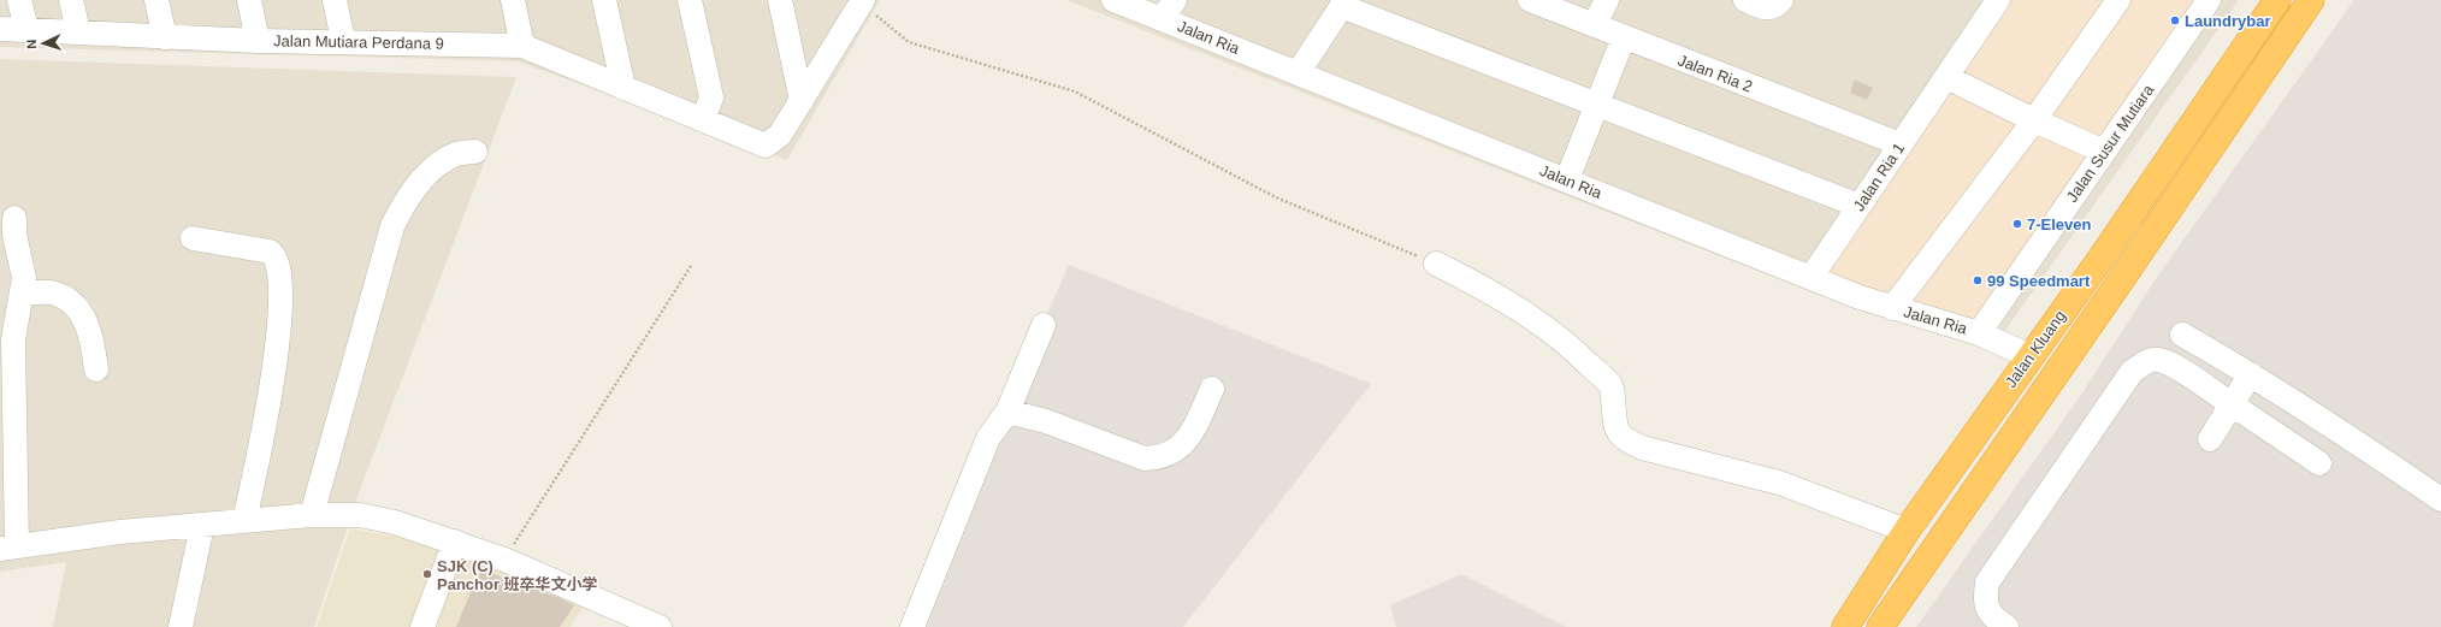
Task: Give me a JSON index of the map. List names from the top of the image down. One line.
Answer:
{"streets":{"highway":["Jalan Kluang"],"street":["Jalan Ria","Jalan Mutiara Perdana 9","Jalan Ria 2","Jalan Susur Mutiara","Jalan Ria 1"]},"crossings":[["Jalan Ria","Jalan Susur Mutiara"],["Jalan Ria","Jalan Ria 1"],["Jalan Ria","Jalan Kluang"],["Jalan Ria 2","Jalan Ria 1"]],"places":["Laundrybar","7-Eleven","99 Speedmart","SJK (C) Panchor 班卒华文小学"],"north":"left"}
